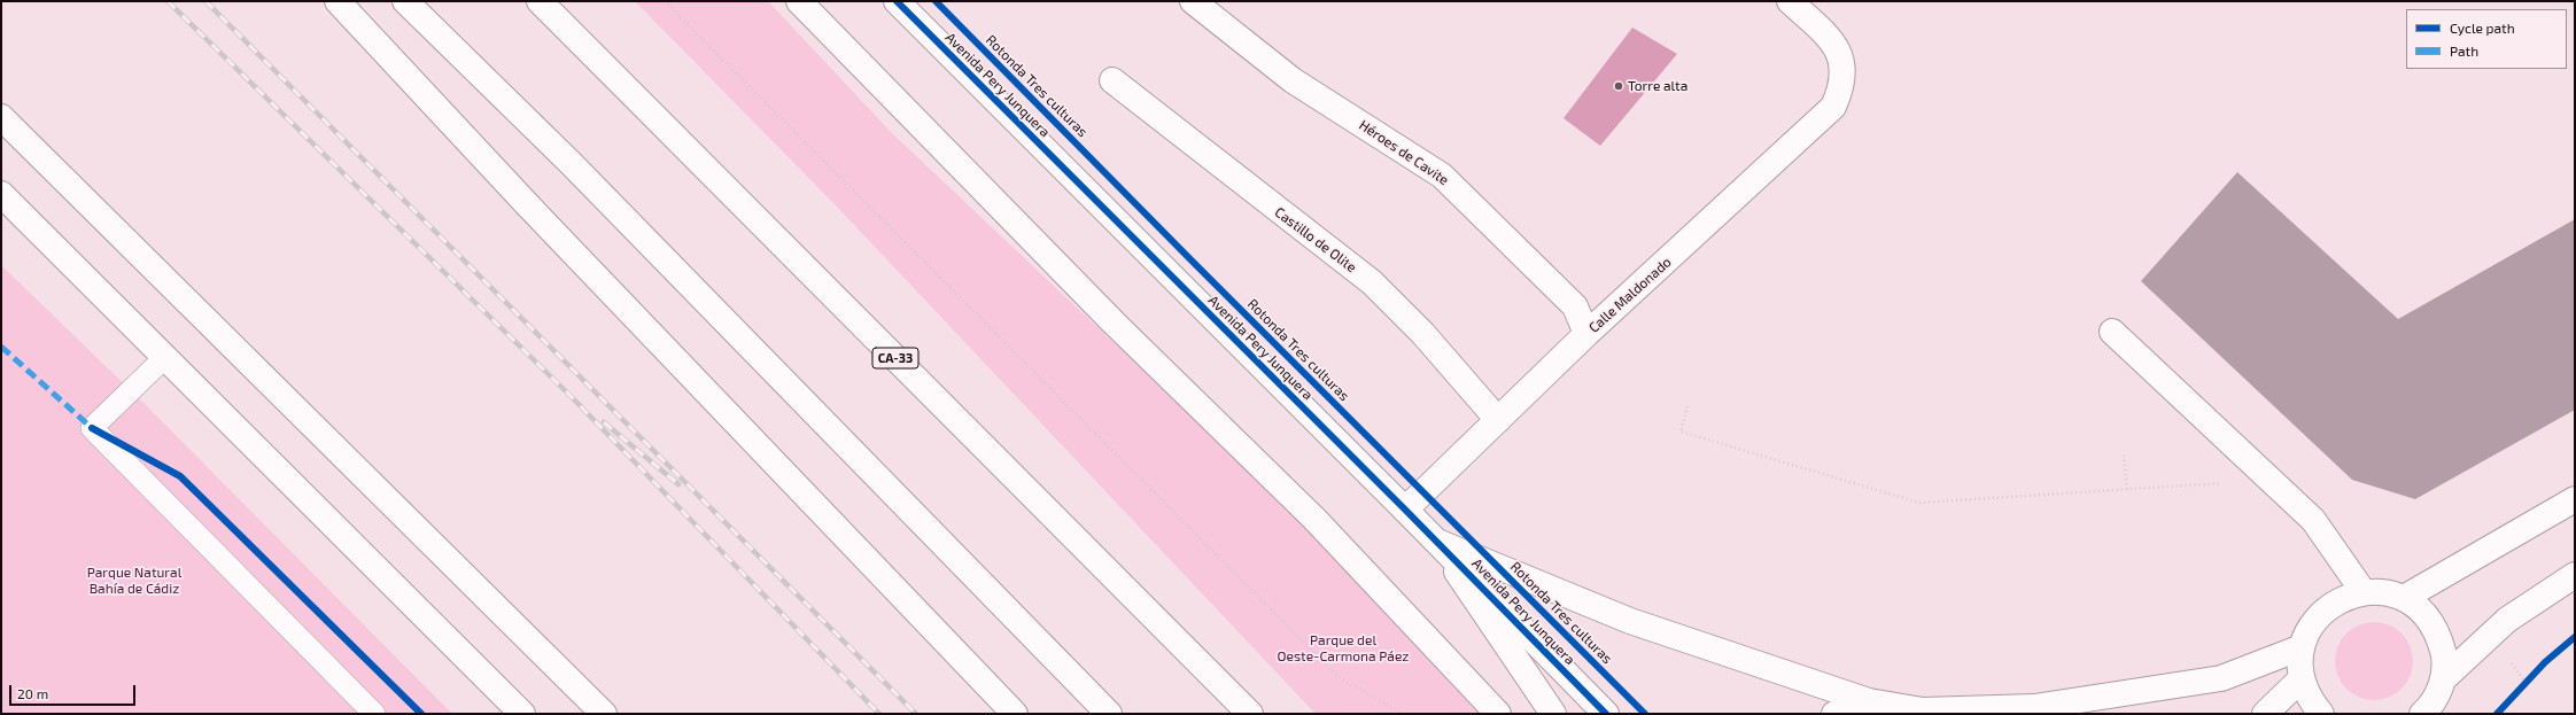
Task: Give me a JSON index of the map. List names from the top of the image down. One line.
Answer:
{"streets":{"main road":["Avenida Pery Junquera","Héroes de Cavite","Castillo de Olite","Calle Maldonado","CA-33"],"cycle path":["Rotonda Tres culturas"]},"crossings":[["Avenida Pery Junquera","Calle Maldonado"],["Héroes de Cavite","Calle Maldonado"],["Castillo de Olite","Calle Maldonado"]],"parks":["Parque Natural Bahía de Cádiz","Parque del Oeste-Carmona Páez"],"places":["Torre alta"],"legend":["Cycle path","Path"],"scale_bar":"20 m"}
